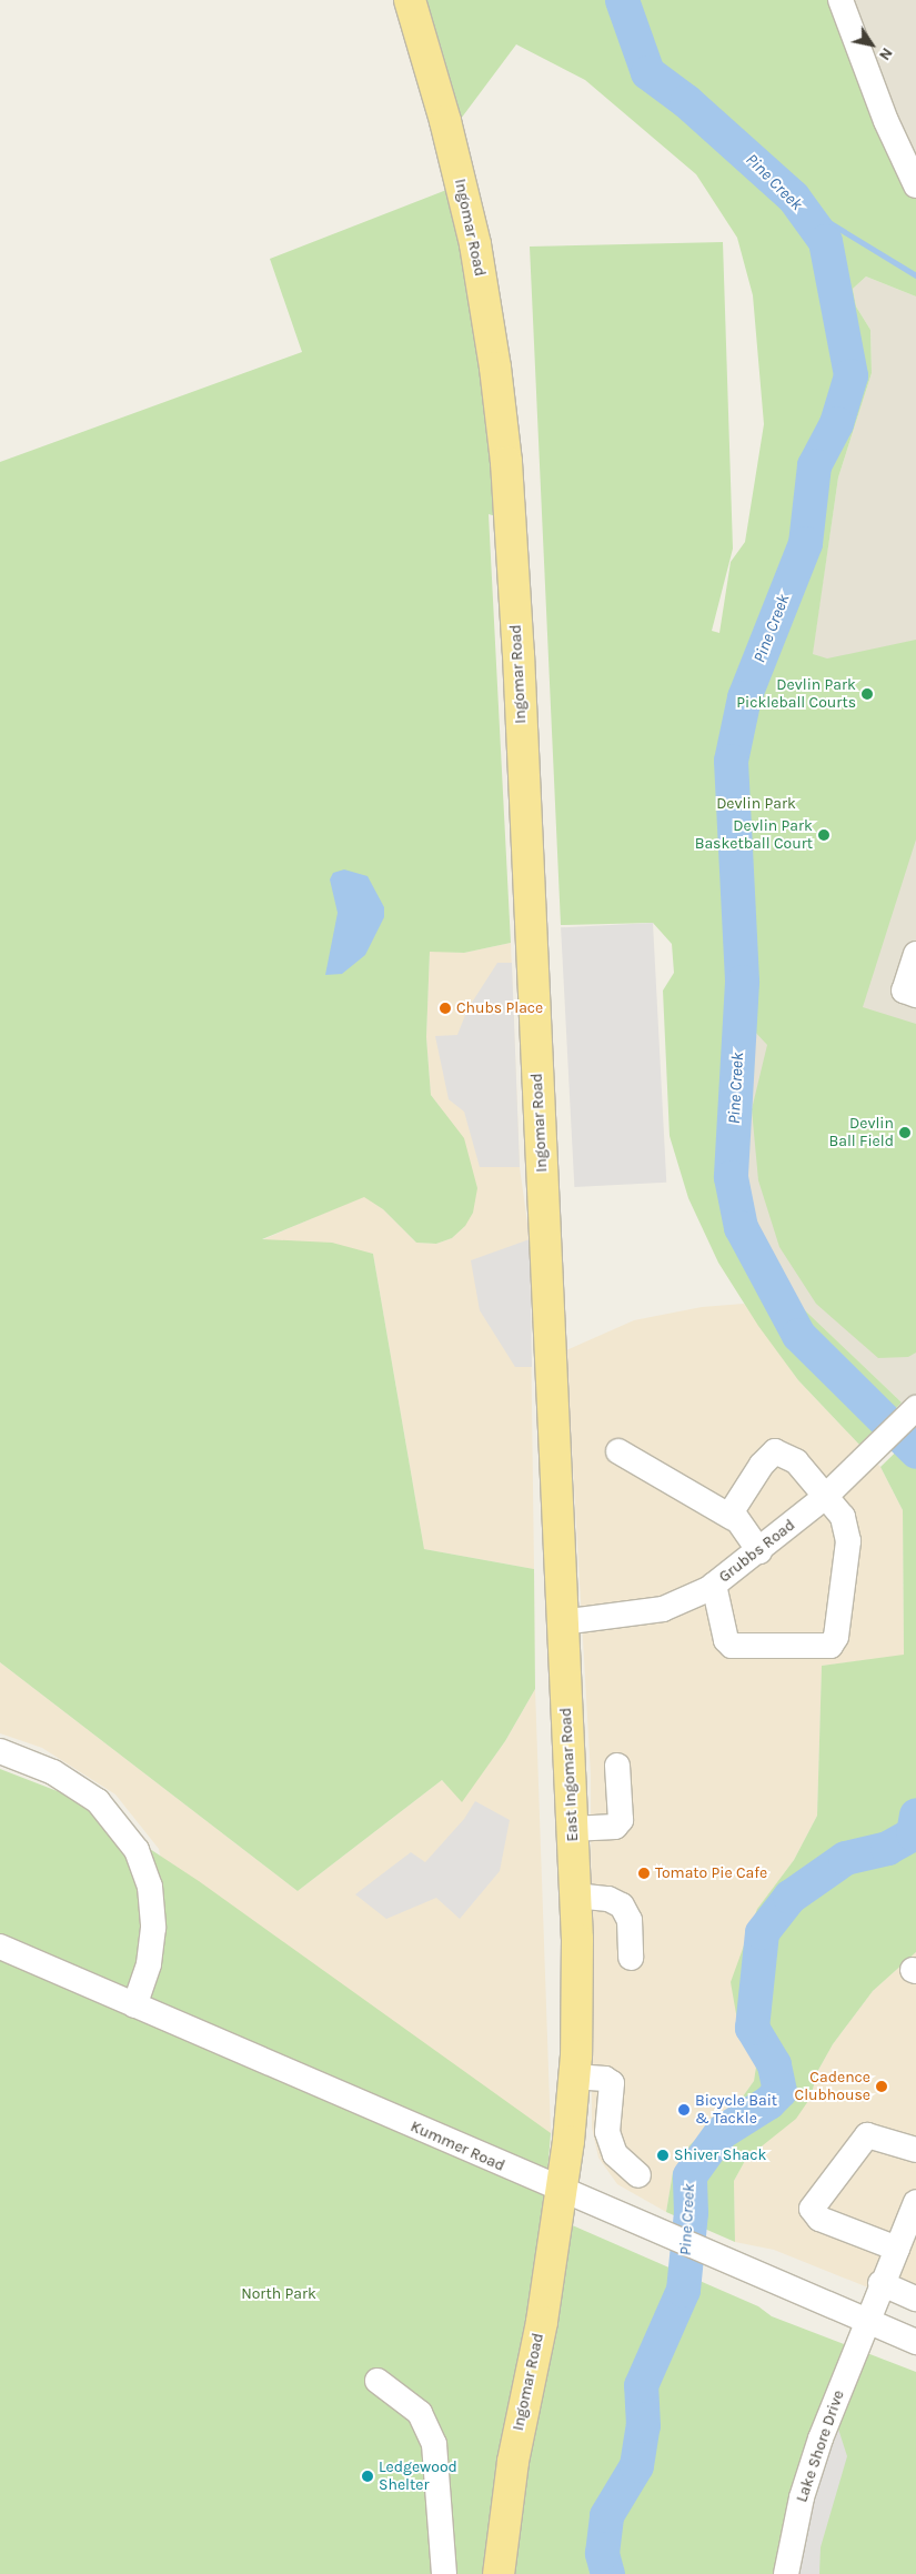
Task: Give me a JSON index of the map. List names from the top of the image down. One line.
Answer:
{"streets":{"main road":["Ingomar Road","East Ingomar Road"],"street":["Grubbs Road","Kummer Road","Lake Shore Drive"]},"crossings":[["Ingomar Road","East Ingomar Road"],["Ingomar Road","Kummer Road"],["Grubbs Road","East Ingomar Road"],["East Ingomar Road","Kummer Road"],["Kummer Road","Lake Shore Drive"]],"water":["Pine Creek"],"parks":["Devlin Park","North Park"],"places":["Devlin Park Pickleball Courts","Devlin Park Basketball Court","Chubs Place","Devlin Ball Field","Tomato Pie Cafe","Cadence Clubhouse","Bicycle Bait & Tackle","Shiver Shack","Ledgewood Shelter"],"north":"bottom right"}
